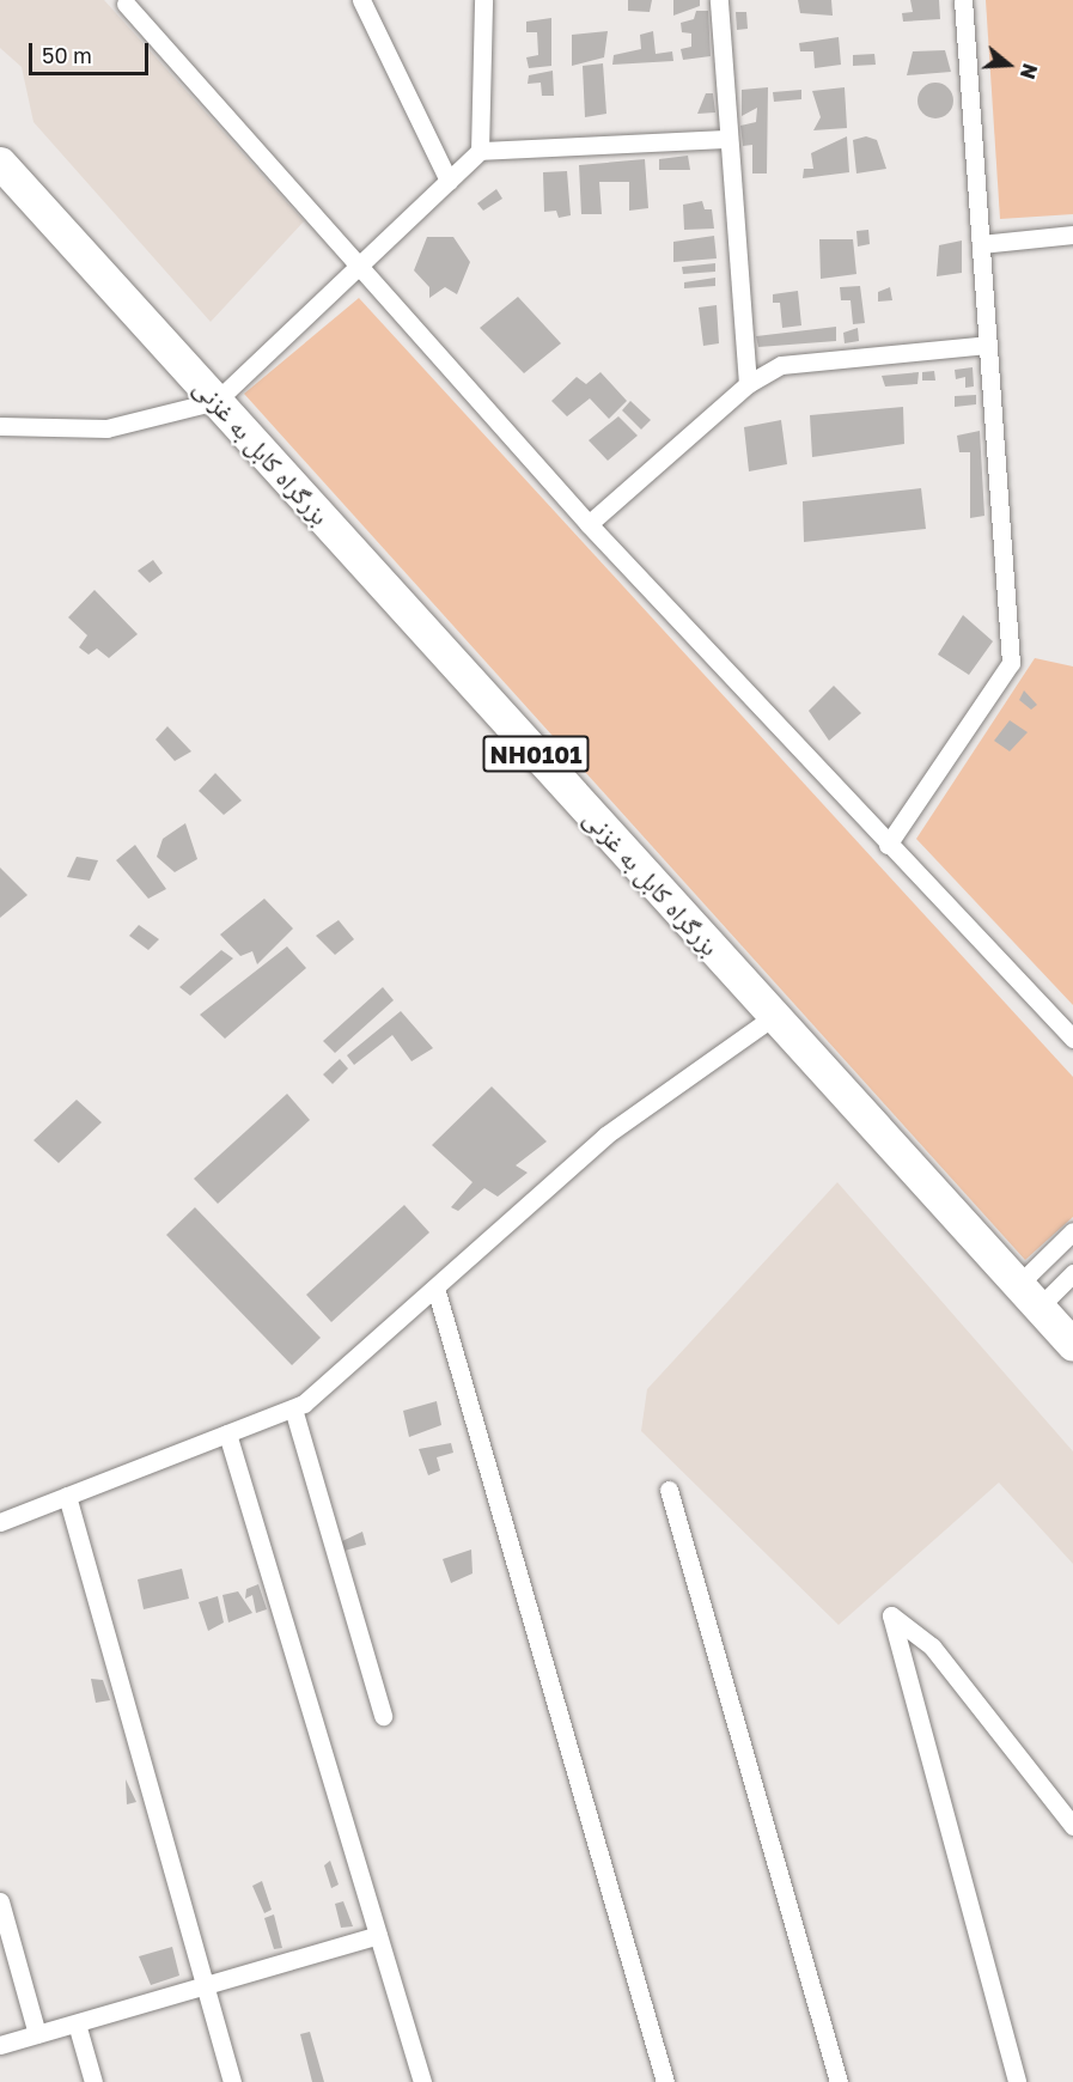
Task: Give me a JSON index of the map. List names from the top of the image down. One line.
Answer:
{"streets":{"highway":["بزرگراه کابل به غزنی","NH0101"]},"scale_bar":"50 m","north":"right"}
